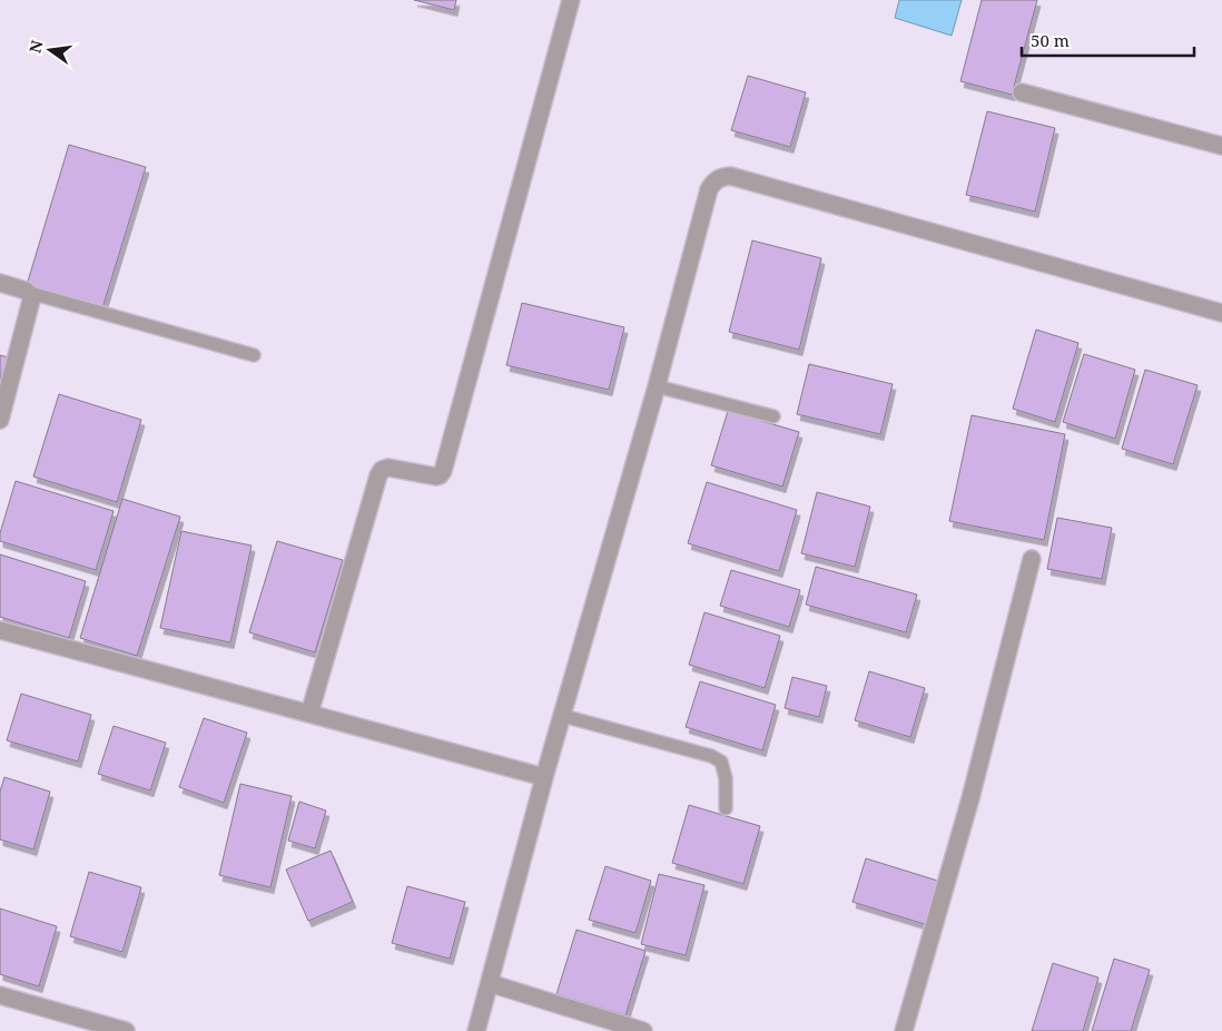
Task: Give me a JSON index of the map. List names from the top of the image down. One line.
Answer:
{"scale_bar":"50 m","north":"left"}
